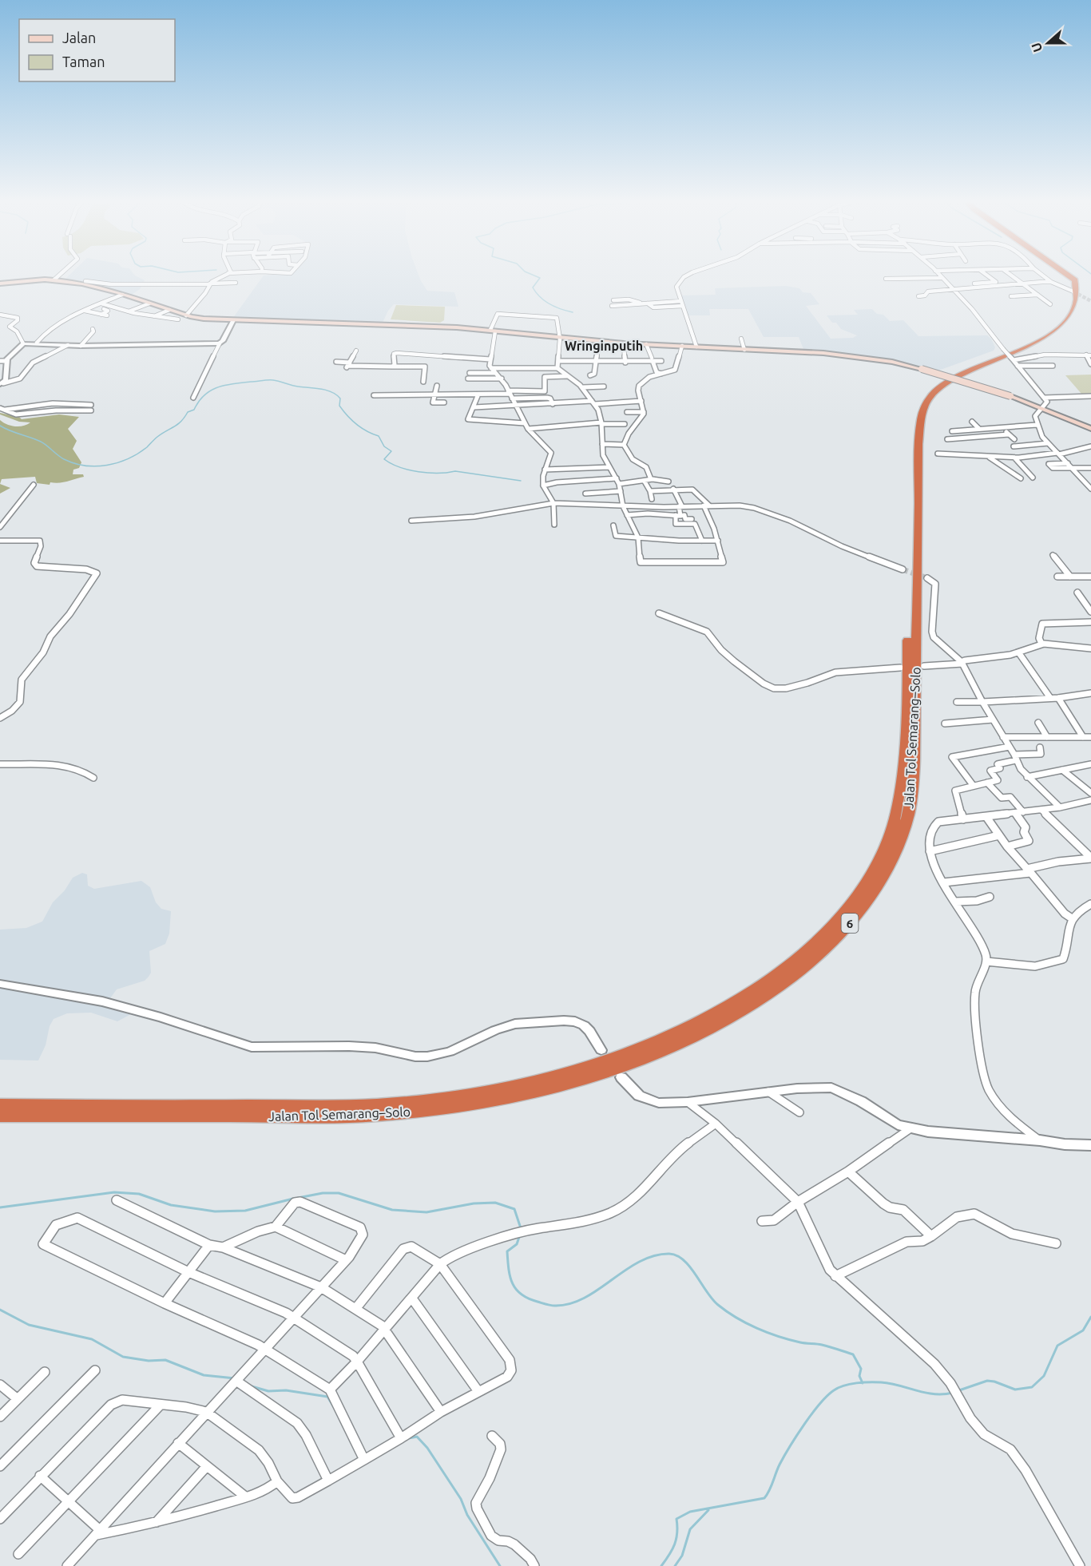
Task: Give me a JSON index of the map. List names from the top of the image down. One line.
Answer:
{"streets":{"highway":["Jalan Tol Semarang–Solo","6"]},"districts":["Wringinputih"],"legend":["Jalan","Taman"],"north":"left"}
